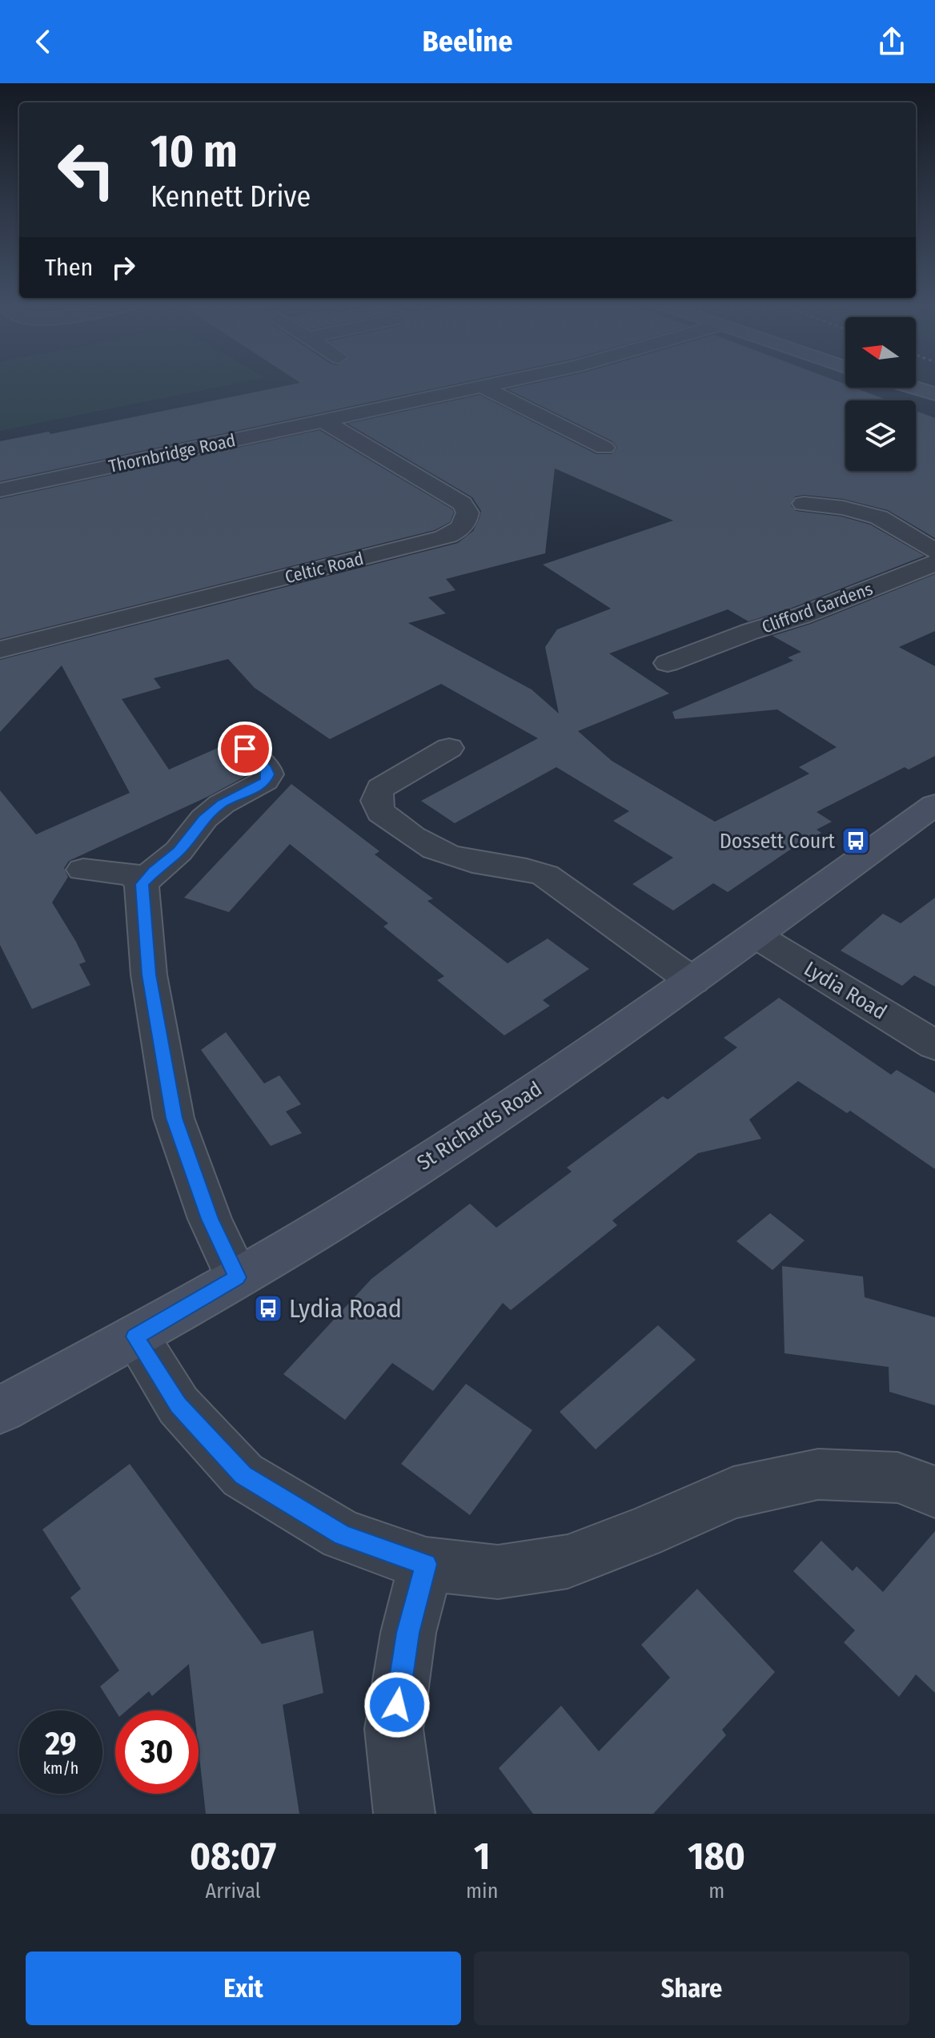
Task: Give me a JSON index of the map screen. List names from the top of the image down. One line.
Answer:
{"streets":{"street":["Thornbridge Road","Celtic Road","Clifford Gardens","Lydia Road","St Richards Road"]},"crossings":[["Thornbridge Road","Celtic Road"],["Lydia Road","St Richards Road"]],"places":{"bus stop":["Dossett Court","Lydia Road"]},"north":"left","page":{"header":"Beeline","turn":["10 m","Kennett Drive"],"then":"Then","speed":"29 km/h","limit":"30","eta":["08:07","Arrival","1","min","180","m"],"buttons":["Exit","Share"]}}
